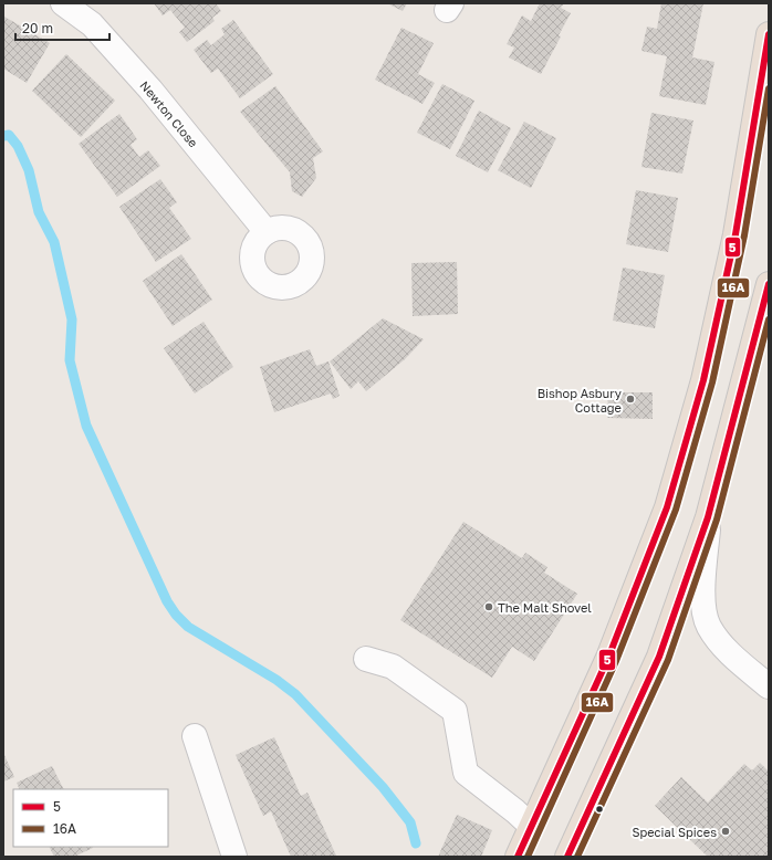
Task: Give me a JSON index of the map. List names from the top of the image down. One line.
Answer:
{"streets":{"street":["Newton Close"]},"places":["Bishop Asbury Cottage","The Malt Shovel","Special Spices"],"lines":["transit line 5","transit line 16A"],"legend":["5","16A"],"scale_bar":"20 m"}
